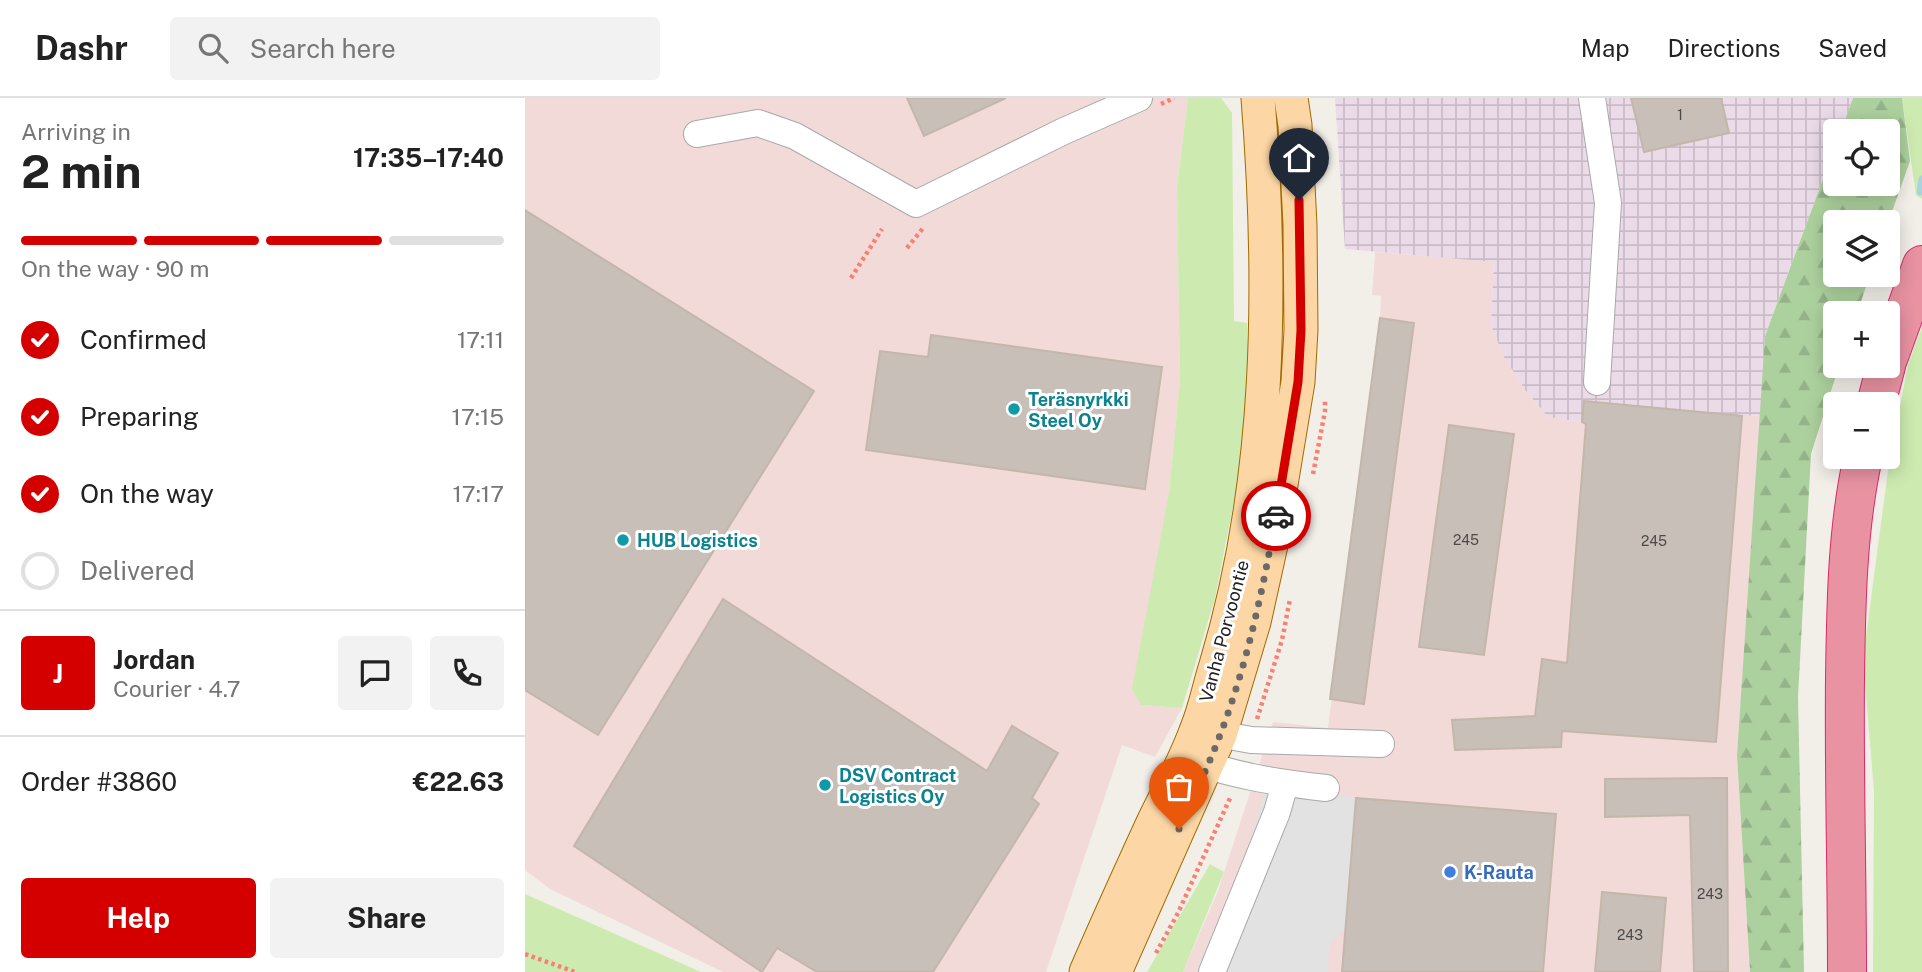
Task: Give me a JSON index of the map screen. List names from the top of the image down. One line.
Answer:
{"streets":{"main road":["Vanha Porvoontie"]},"places":["Teräsnyrkki Steel Oy","HUB Logistics","DSV Contract Logistics Oy","K-Rauta"],"house_numbers":["1","245","245","243","243"],"page":{"header":"Dashr","search":"Search here","nav":["Map","Directions","Saved"],"heading":["2 min","Arriving in","17:35–17:40"],"panel":["Jordan","Courier · 4.7","Order #3860","€22.63"],"map_buttons":["+","−"],"bar":"On the way · 90 m","list":[["Confirmed","17:11"],["Preparing","17:15"],["On the way","17:17"],"Delivered"],"round":"J","buttons":["Help","Share"]}}
